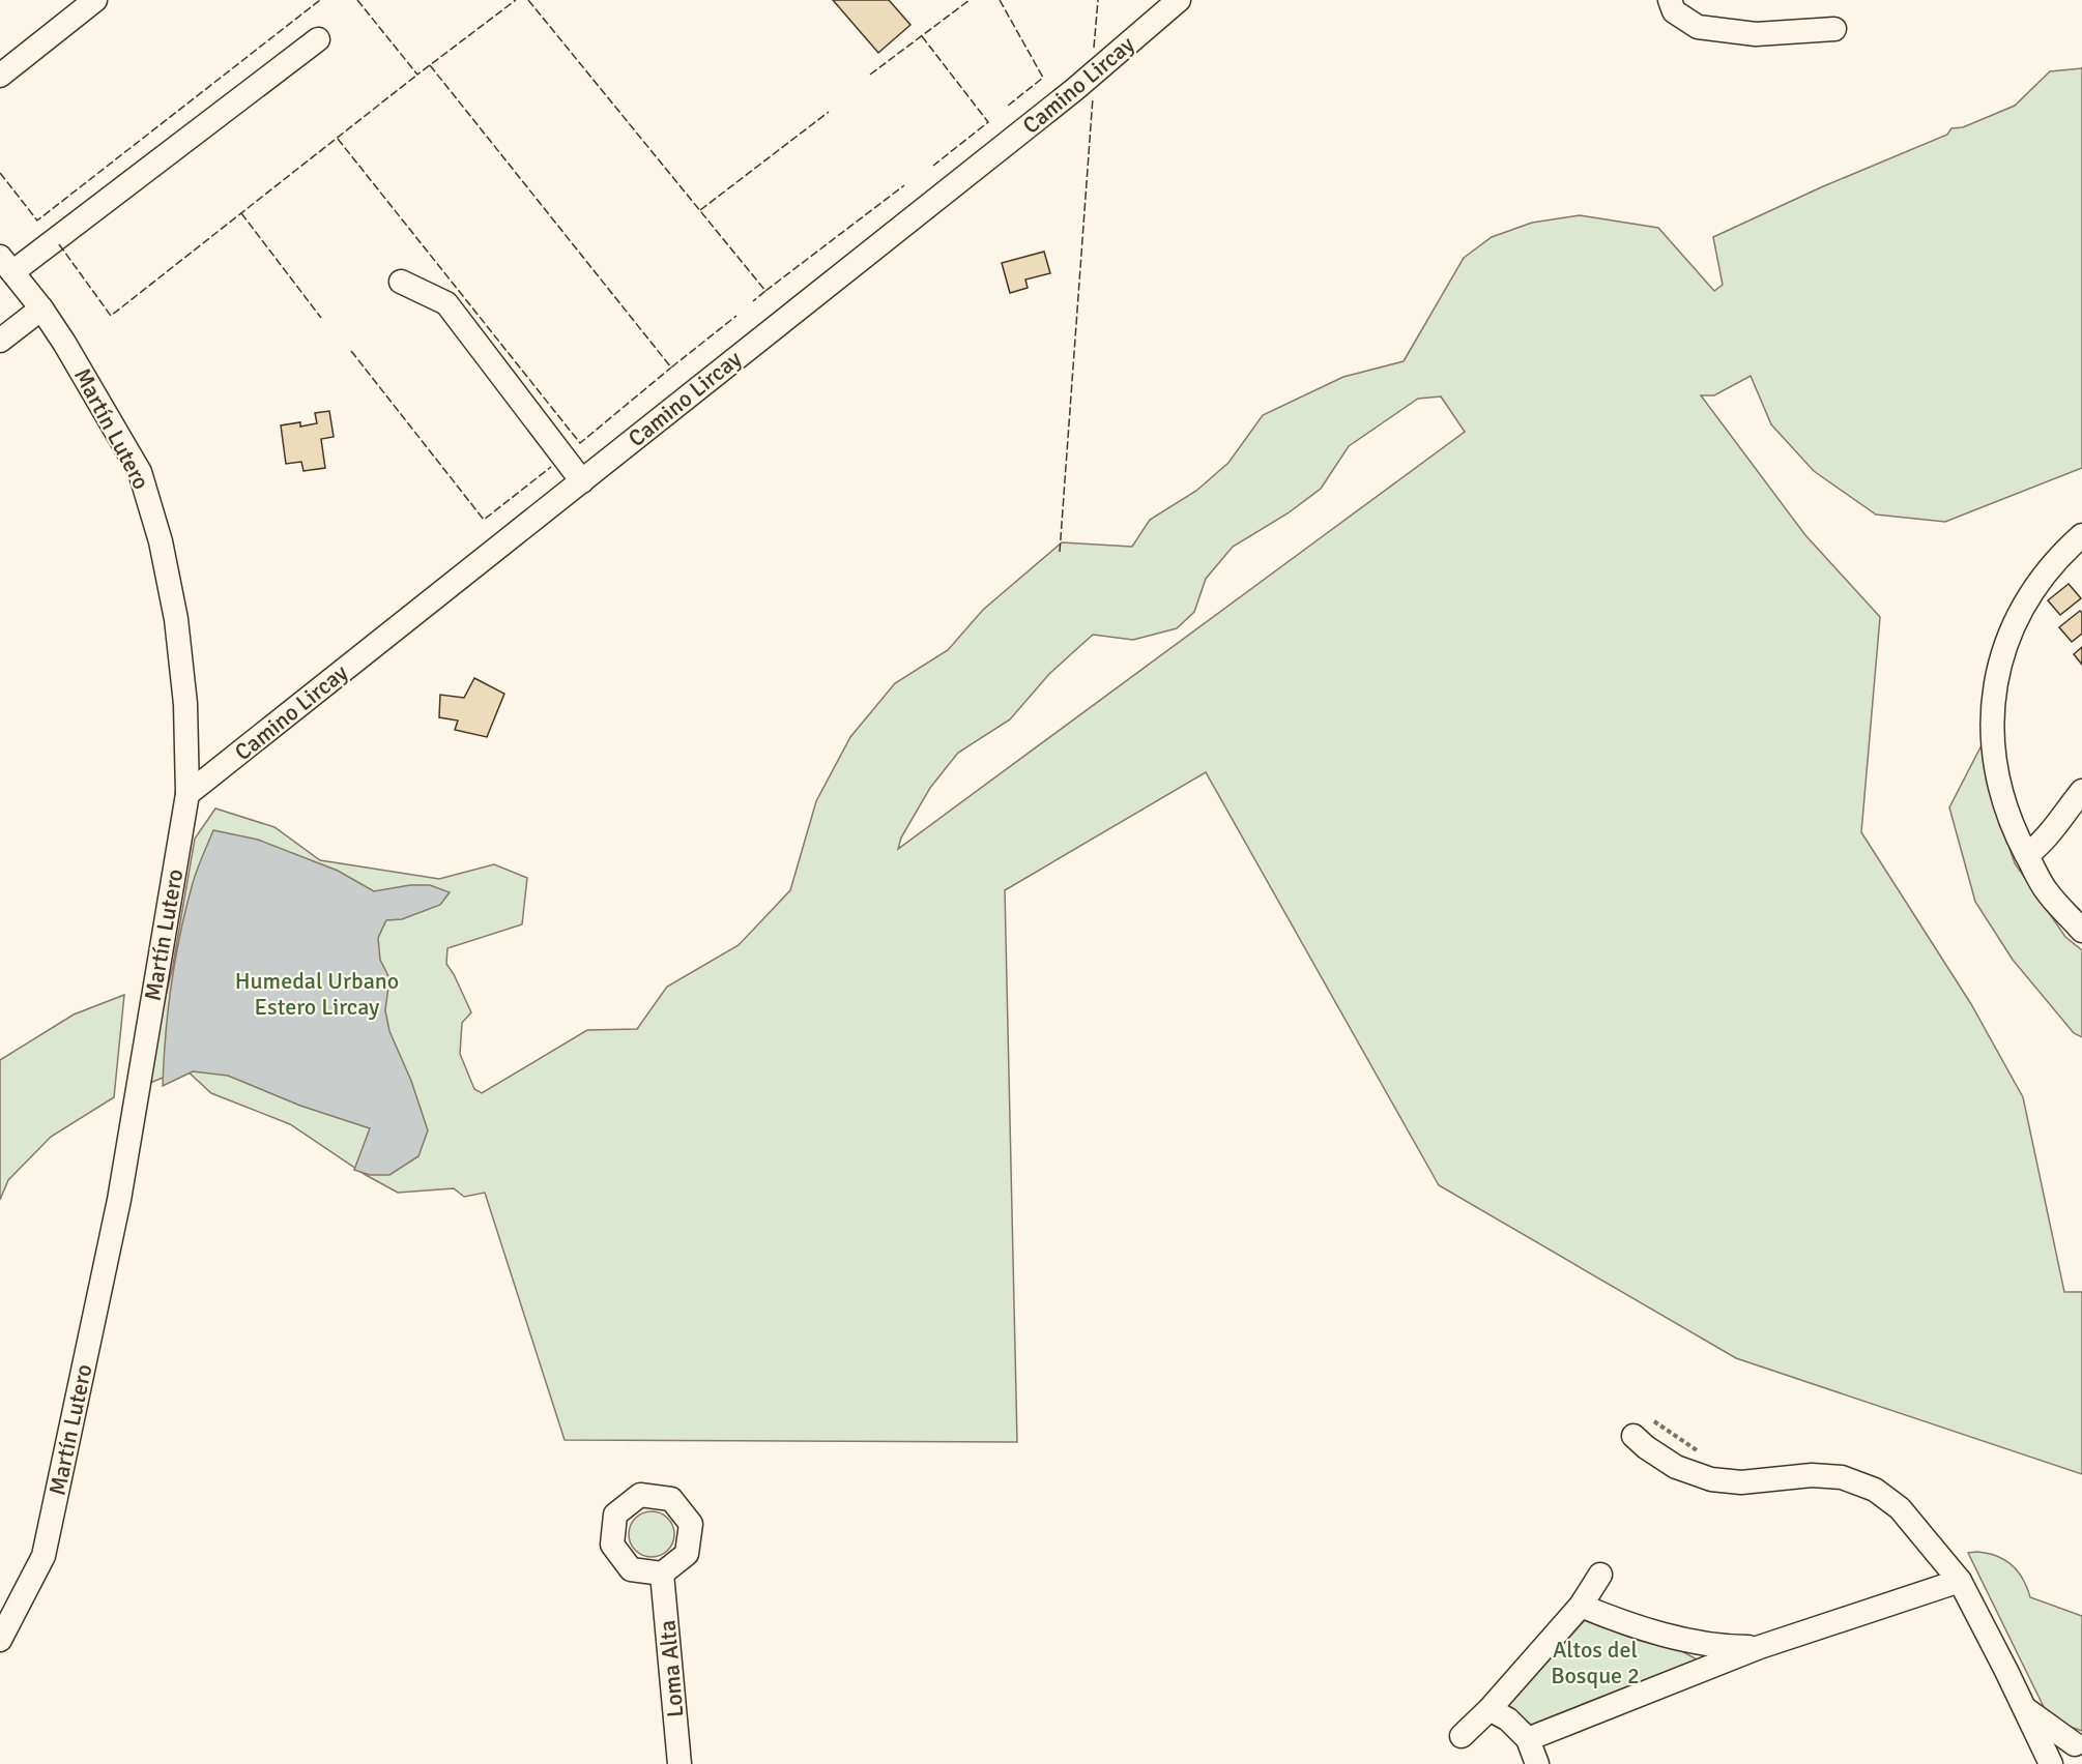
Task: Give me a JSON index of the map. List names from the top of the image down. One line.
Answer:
{"streets":{"street":["Camino Lircay","Martín Lutero","Loma Alta"]},"crossings":[["Camino Lircay","Martín Lutero"]],"parks":["Humedal Urbano Estero Lircay","Altos del Bosque 2"]}
